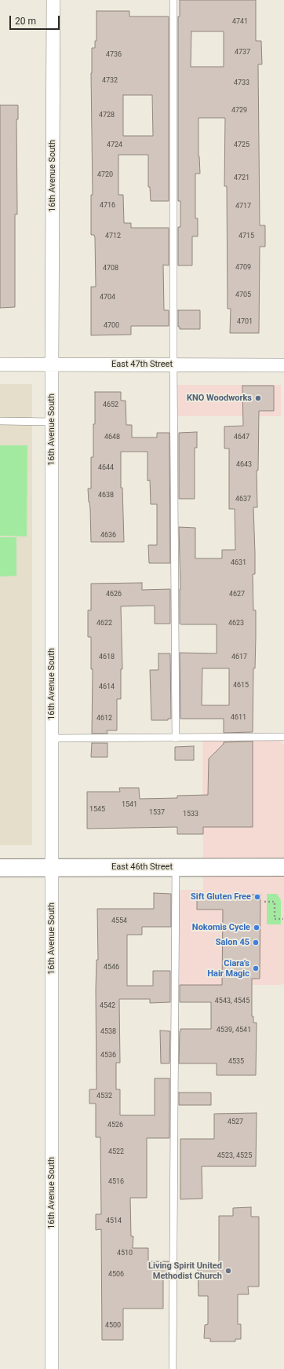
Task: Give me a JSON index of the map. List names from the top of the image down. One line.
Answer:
{"streets":{"main road":["East 46th Street"],"street":["16th Avenue South","East 47th Street"]},"crossings":[["16th Avenue South","East 47th Street"],["16th Avenue South","East 46th Street"]],"places":["KNO Woodworks","Sift Gluten Free","Nokomis Cycle","Salon 45","Ciara’s Hair Magic","Living Spirit United Methodist Church"],"house_numbers":["4741","4737","4736","4732","4733","4729","4728","4724","4725","4720","4721","4716","4717","4712","4715","4709","4708","4705","4704","4701","4700","4652","4648","4647","4643","4644","4638","4637","4636","4631","4626","4627","4622","4623","4618","4617","4615","4614","4611","4612","1541","1545","1537","1533","4554","4546","4543, 4545","4542","4539, 4541","4538","4536","4535","4532","4527","4526","4522","4523, 4525","4516","4514","4510","4506","4500"],"scale_bar":"20 m"}
